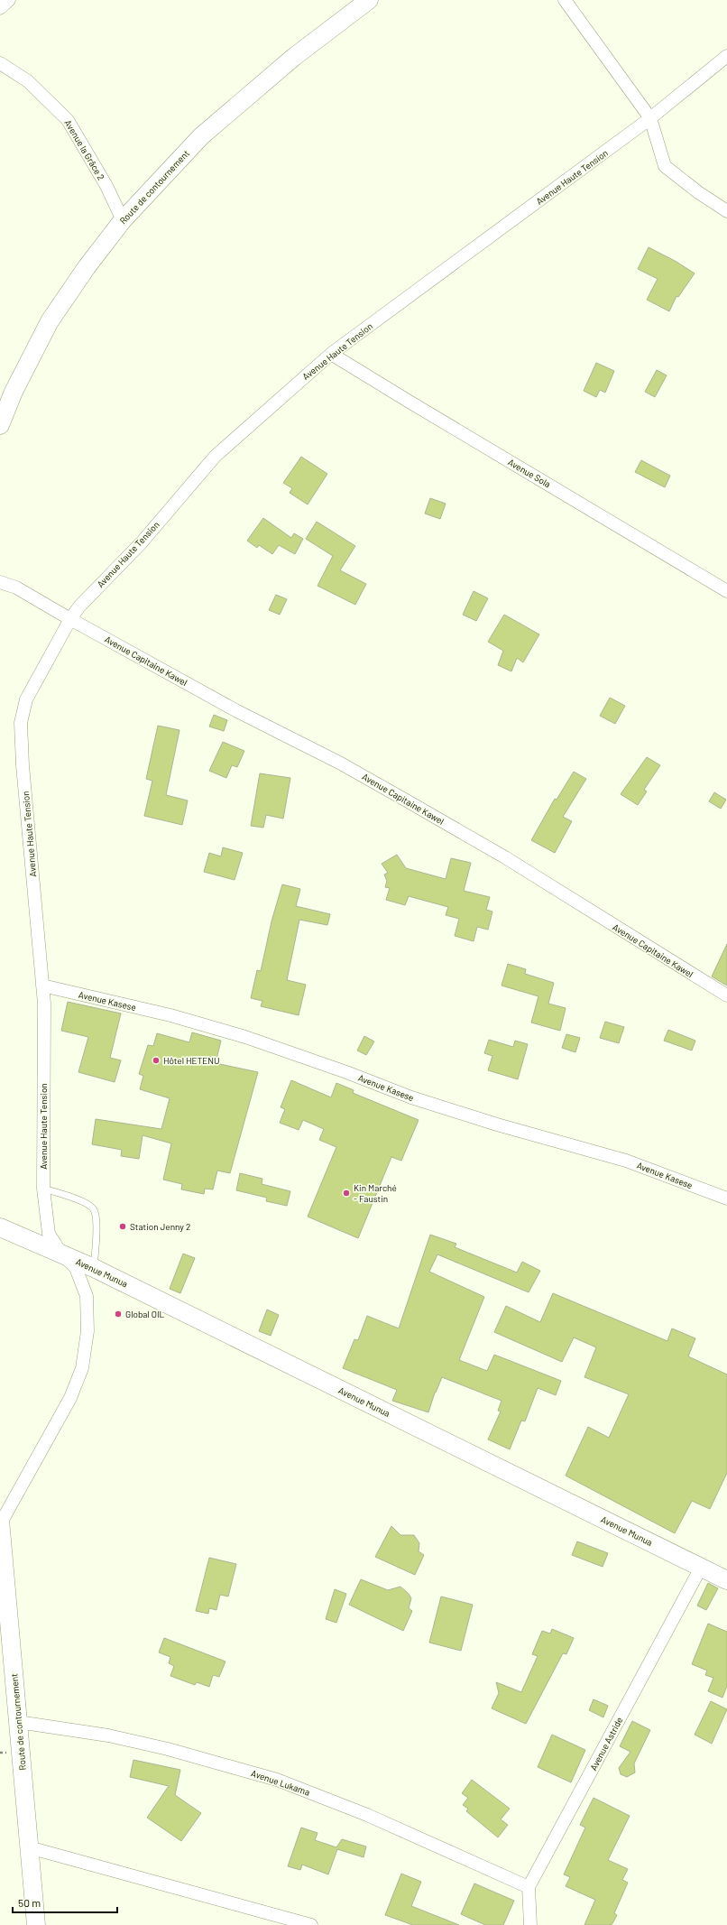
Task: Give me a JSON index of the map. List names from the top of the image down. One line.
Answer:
{"streets":{"street":["Avenue la Grâce 2","Avenue Haute Tension","Route de contournement","Avenue Sola","Avenue Capitaine Kawel","Avenue Kasese","Avenue Munua","Avenue Astride","Avenue Lukama"]},"crossings":[["Avenue la Grâce 2","Route de contournement"],["Avenue Haute Tension","Route de contournement"],["Avenue Haute Tension","Avenue Sola"],["Avenue Haute Tension","Avenue Capitaine Kawel"],["Avenue Haute Tension","Avenue Kasese"],["Avenue Haute Tension","Avenue Munua"],["Route de contournement","Avenue Lukama"],["Avenue Munua","Avenue Astride"],["Avenue Astride","Avenue Lukama"]],"places":["Hôtel HETENU","Kin Marché - Faustin","Station Jenny 2","Global OIL"],"scale_bar":"50 m"}
